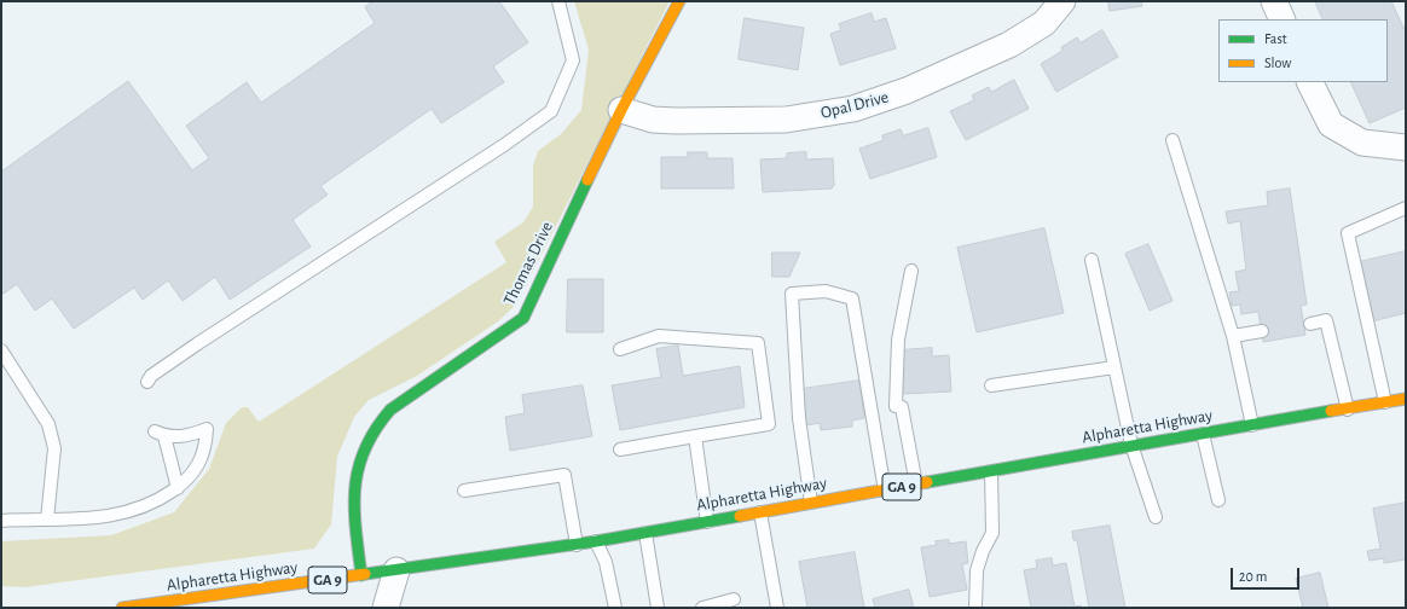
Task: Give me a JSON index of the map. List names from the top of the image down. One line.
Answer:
{"streets":{"main road":["Thomas Drive","Alpharetta Highway","GA 9"],"street":["Opal Drive"]},"crossings":[["Opal Drive","Thomas Drive"],["Thomas Drive","Alpharetta Highway"]],"legend":["Fast","Slow"],"scale_bar":"20 m"}
